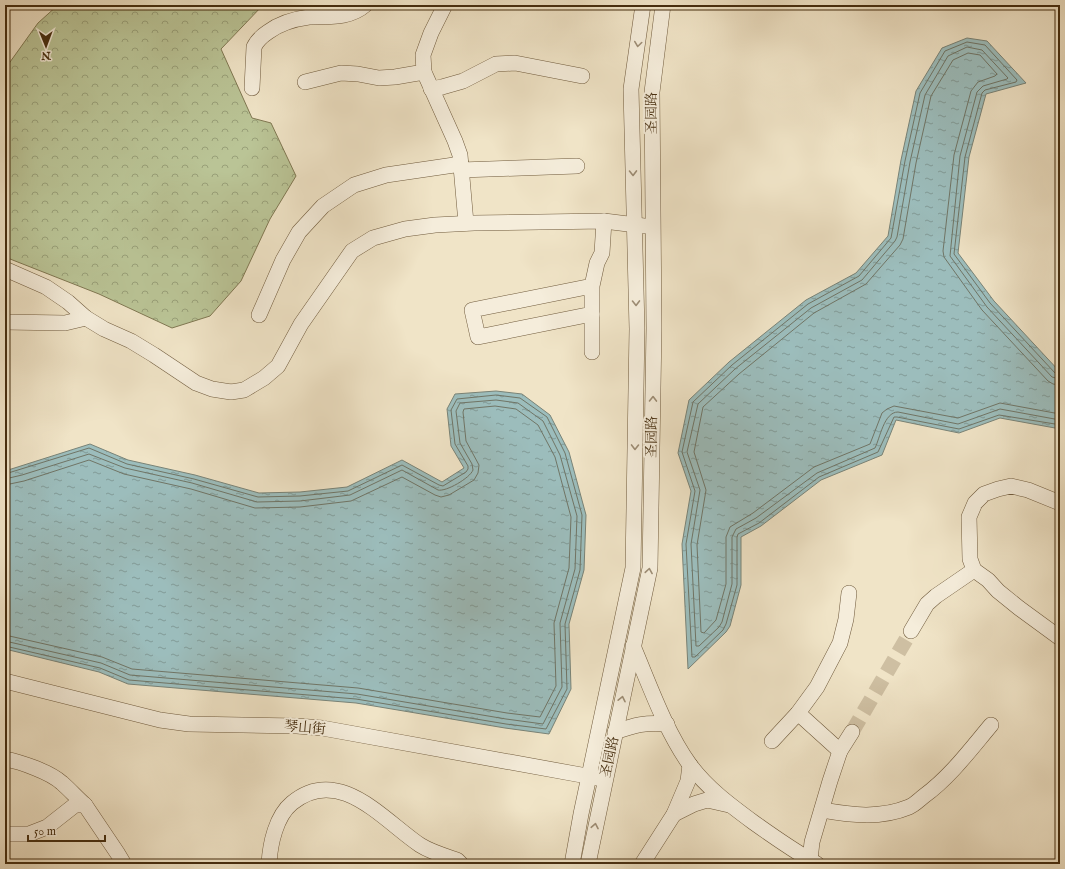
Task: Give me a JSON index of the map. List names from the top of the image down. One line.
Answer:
{"streets":{"street":["圣园路","琴山街"]},"crossings":[["圣园路","琴山街"]],"scale_bar":"50 m","north":"bottom"}
